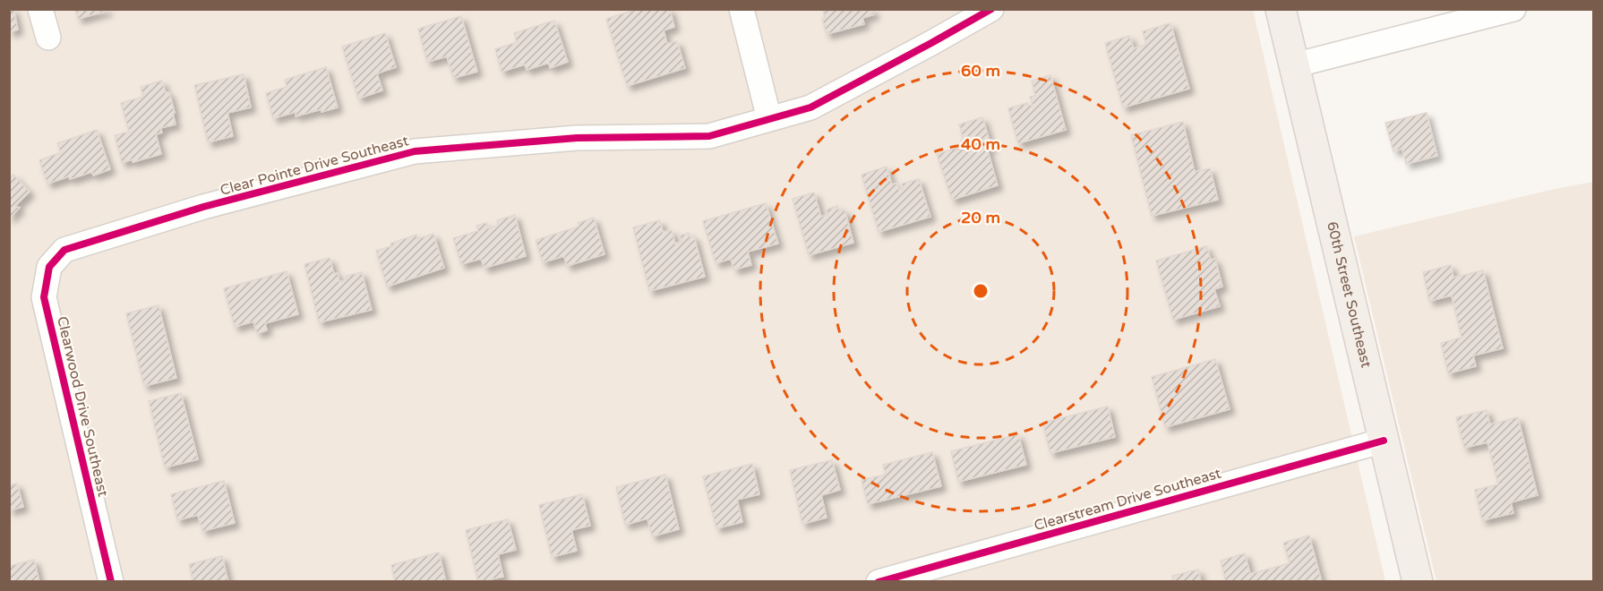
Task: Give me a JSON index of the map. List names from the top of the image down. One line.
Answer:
{"streets":{"main road":["60th Street Southeast"],"street":["Clear Pointe Drive Southeast","Clearwood Drive Southeast","Clearstream Drive Southeast"]},"crossings":[["Clear Pointe Drive Southeast","Clearwood Drive Southeast"],["60th Street Southeast","Clearstream Drive Southeast"]],"rings":["60 m","40 m","20 m"]}
